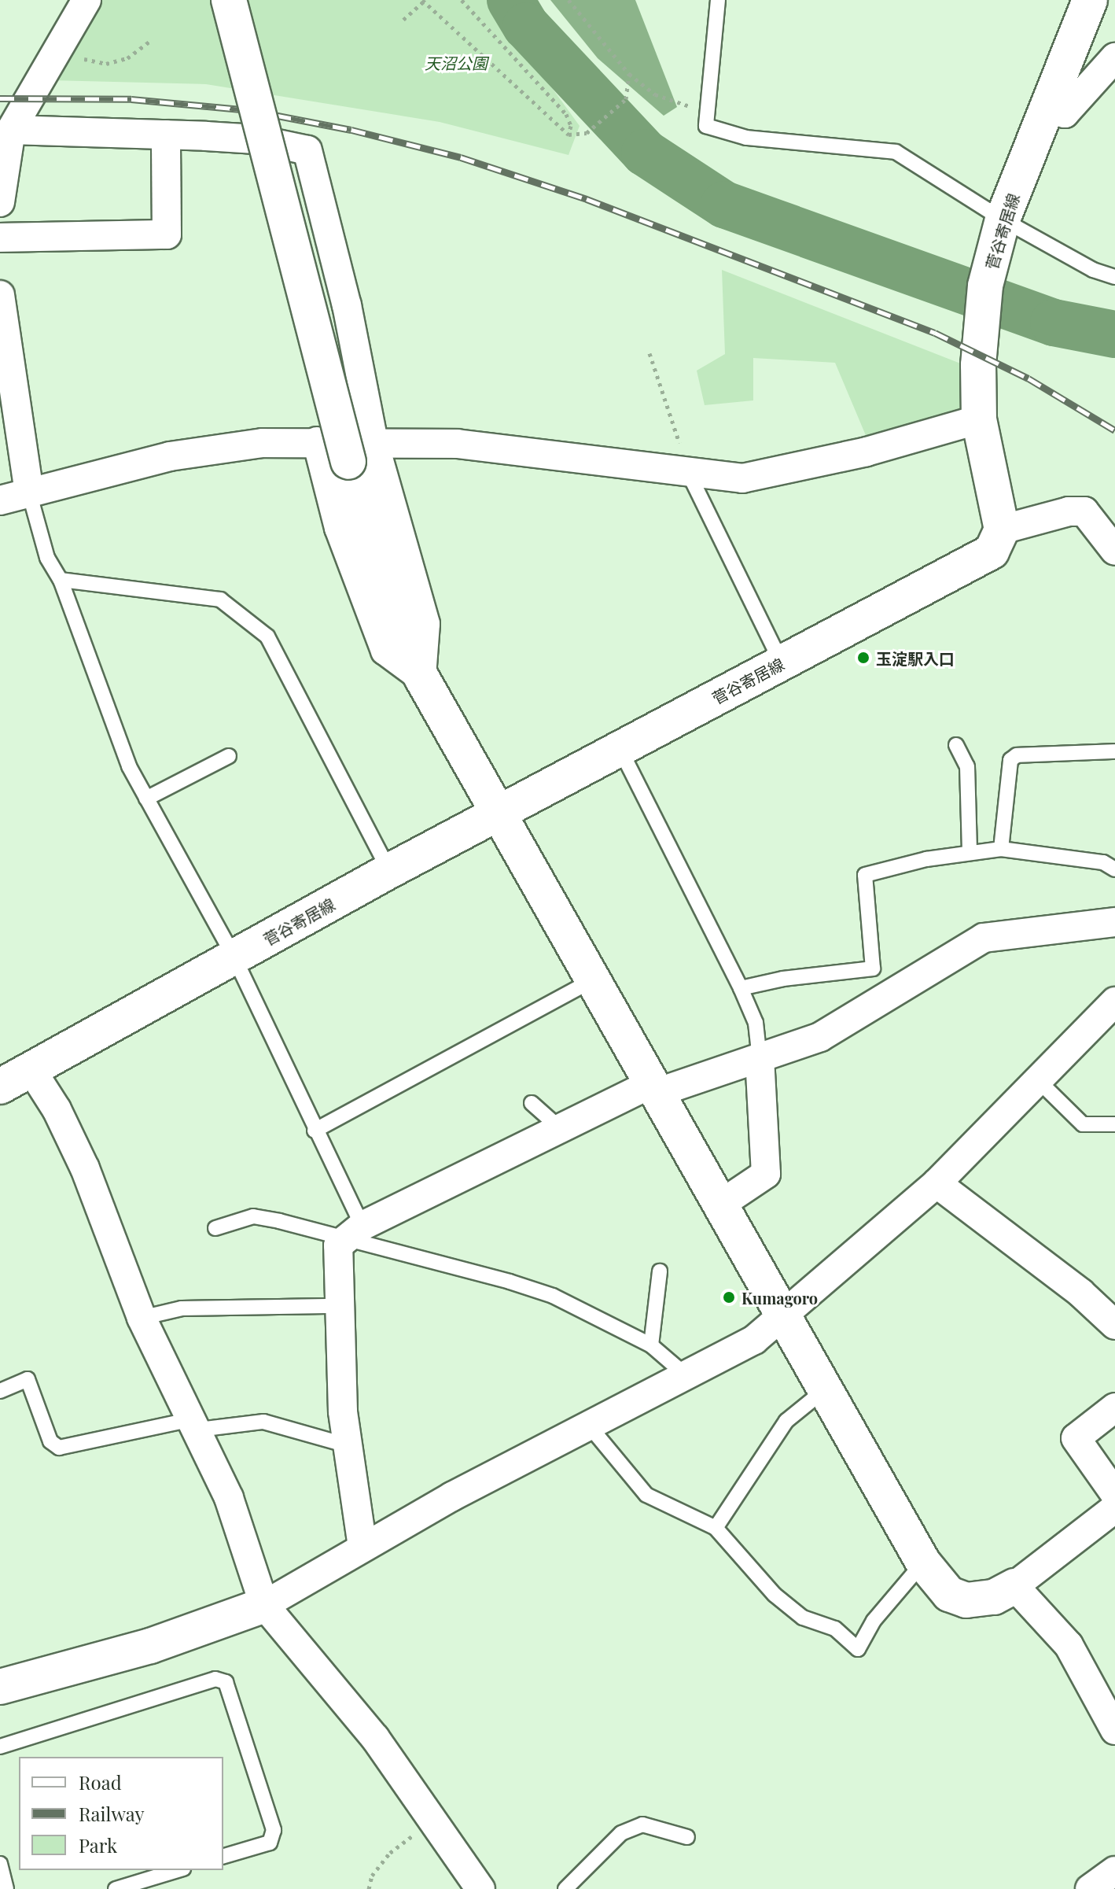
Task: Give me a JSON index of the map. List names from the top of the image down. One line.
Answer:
{"streets":{"street":["菅谷寄居線"]},"parks":["天沼公園"],"places":["玉淀駅入口","Kumagoro"],"legend":["Road","Railway","Park"]}
